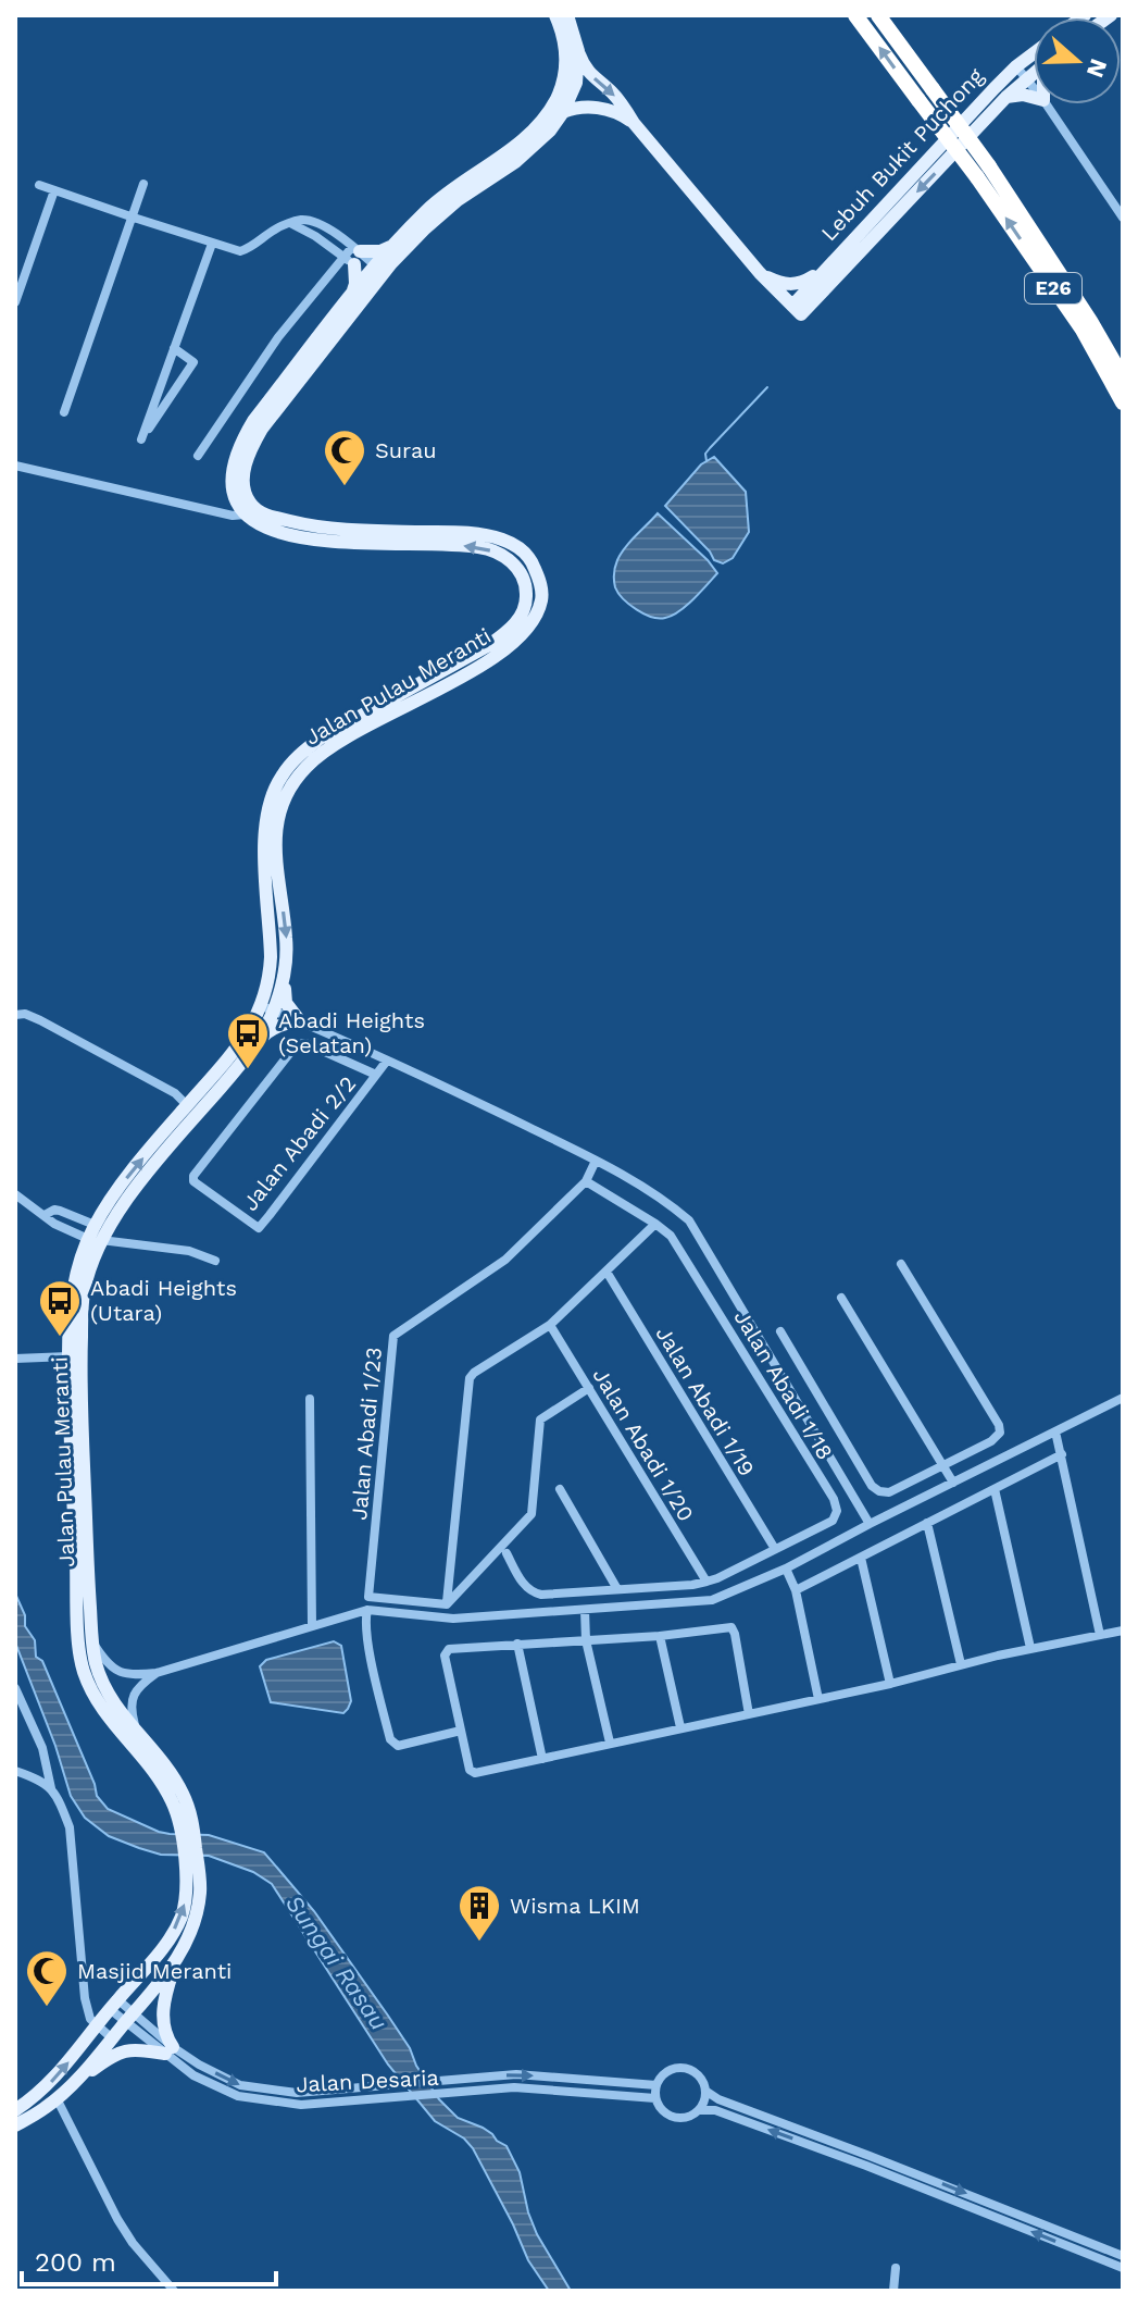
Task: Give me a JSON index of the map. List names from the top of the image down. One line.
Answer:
{"streets":{"highway":["E26"],"main road":["Lebuh Bukit Puchong","Jalan Pulau Meranti"],"street":["Jalan Abadi 2/2","Jalan Abadi 1/18","Jalan Abadi 1/19","Jalan Abadi 1/23","Jalan Abadi 1/20","Jalan Desaria"]},"crossings":[["Jalan Pulau Meranti","Jalan Desaria"],["Jalan Abadi 1/18","Jalan Abadi 1/19"],["Jalan Abadi 1/18","Jalan Abadi 1/23"],["Jalan Abadi 1/18","Jalan Abadi 1/20"]],"water":["Sungai Rasau"],"places":{"mosque":["Surau","Masjid Meranti"],"bus stop":["Abadi Heights (Selatan)","Abadi Heights (Utara)"],"building":["Wisma LKIM"]},"scale_bar":"200 m","north":"right"}
